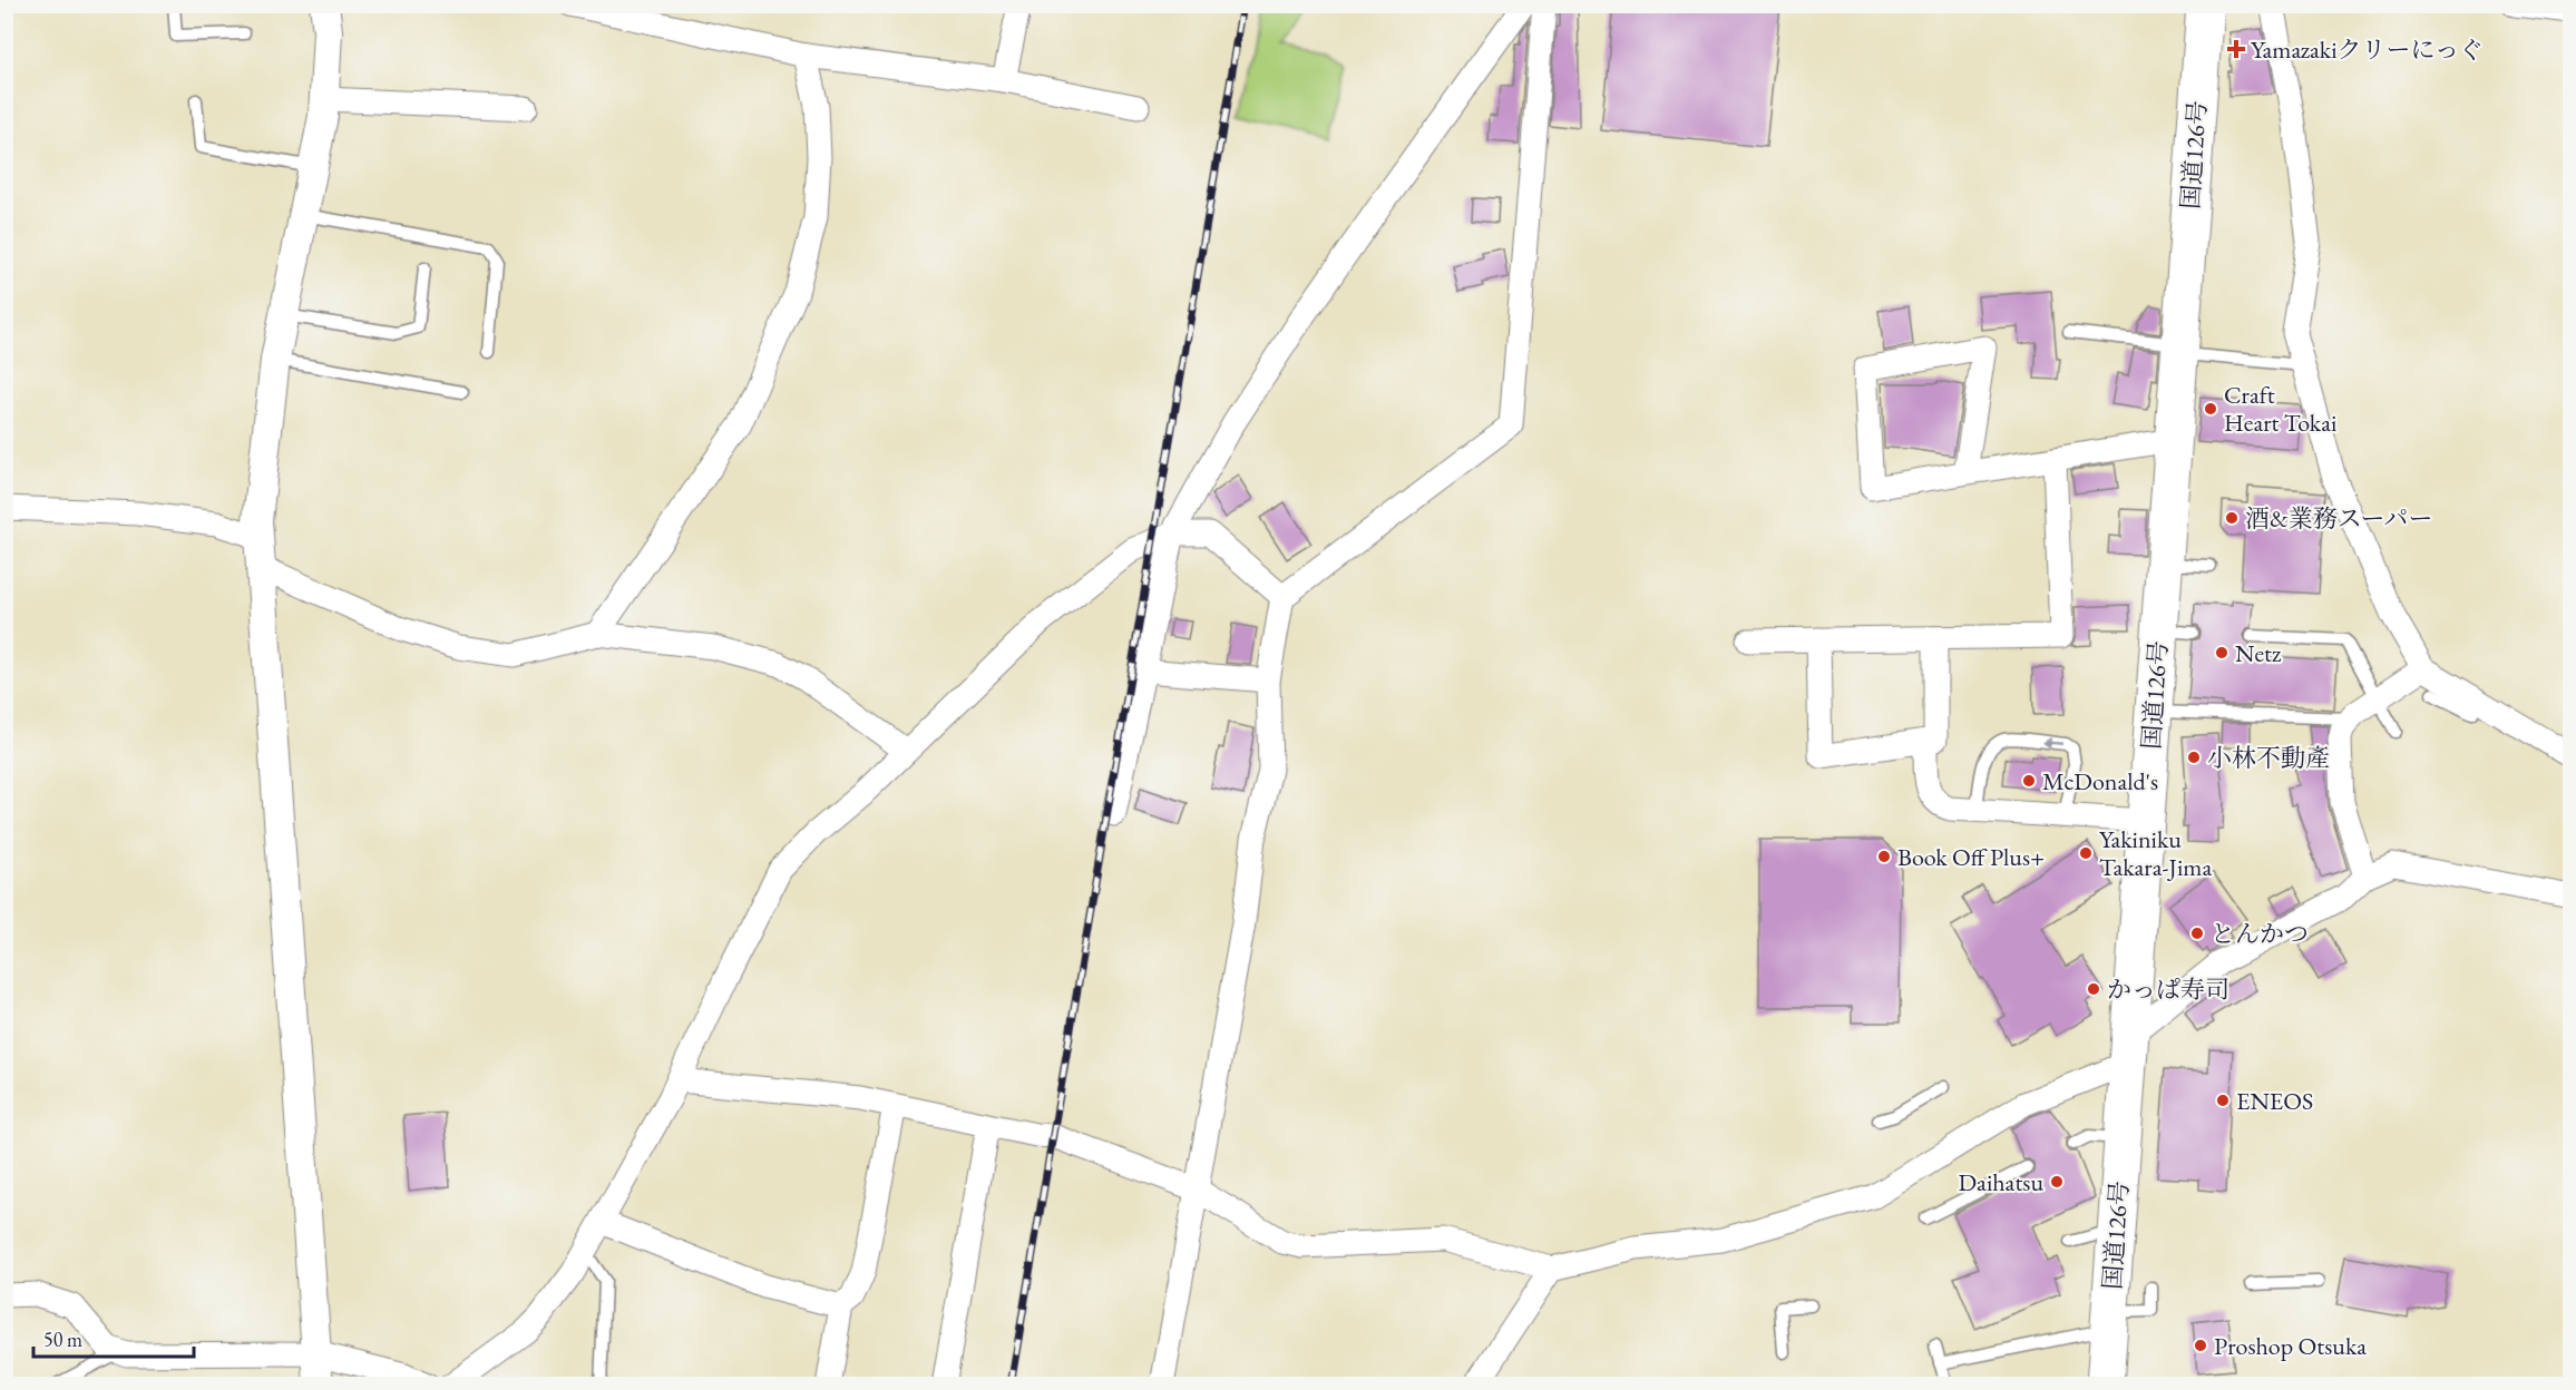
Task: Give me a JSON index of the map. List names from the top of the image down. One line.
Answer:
{"streets":{"highway":["国道126号"]},"places":{"health":["Yamazakiクリーにっぐ"],"other":["Craft Heart Tokai","酒&業務スーパー","Netz","小林不動產","McDonald's","Yakiniku Takara-Jima","Book Off Plus+","とんかつ","かっぱ寿司","ENEOS","Daihatsu","Proshop Otsuka"]},"scale_bar":"50 m"}
